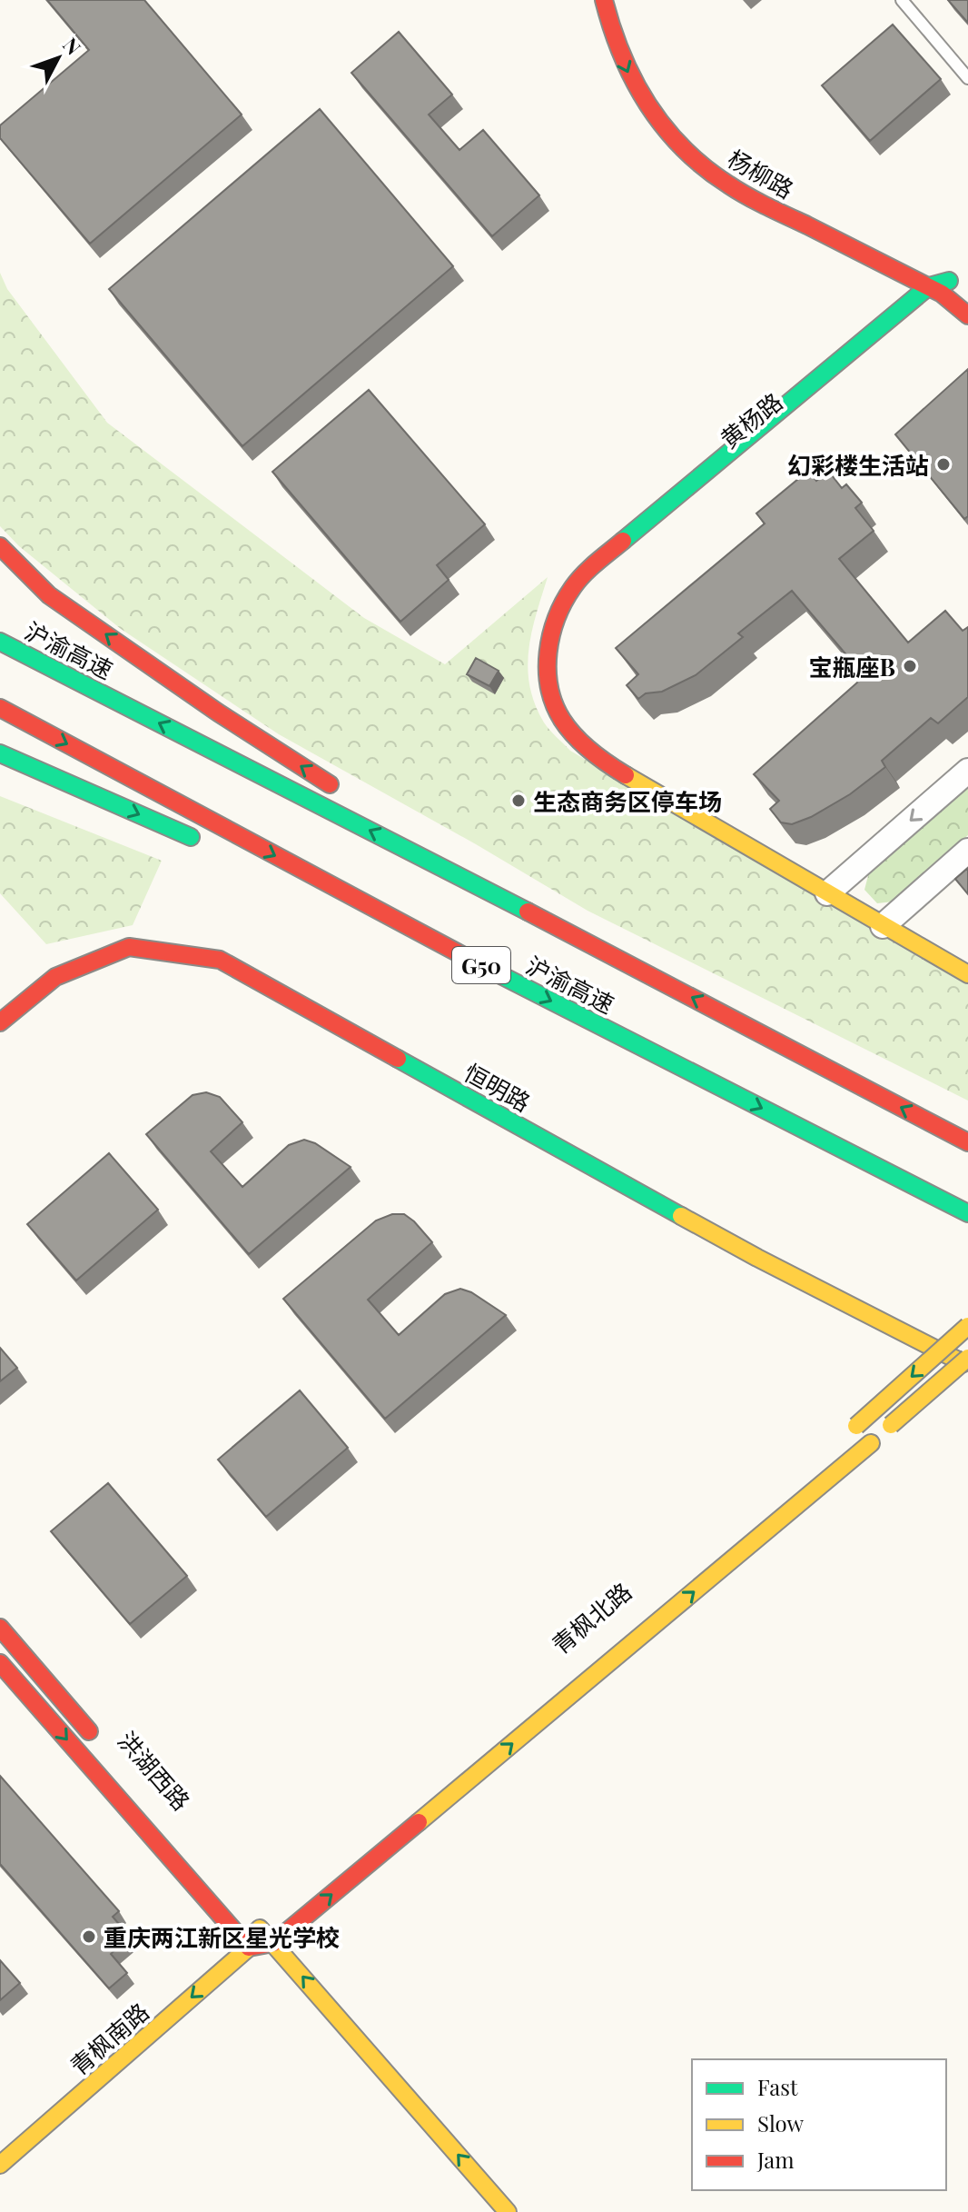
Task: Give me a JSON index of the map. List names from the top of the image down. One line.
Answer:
{"streets":{"main road":["杨柳路","黄杨路","沪渝高速","G50","恒明路","青枫北路","洪湖西路","青枫南路"]},"crossings":[["杨柳路","黄杨路"],["洪湖西路","青枫南路"]],"one_way":["青枫北路","洪湖西路","青枫南路"],"places":["幻彩楼生活站","宝瓶座B","生态商务区停车场","重庆两江新区星光学校"],"legend":["Fast","Slow","Jam"],"north":"top right"}
